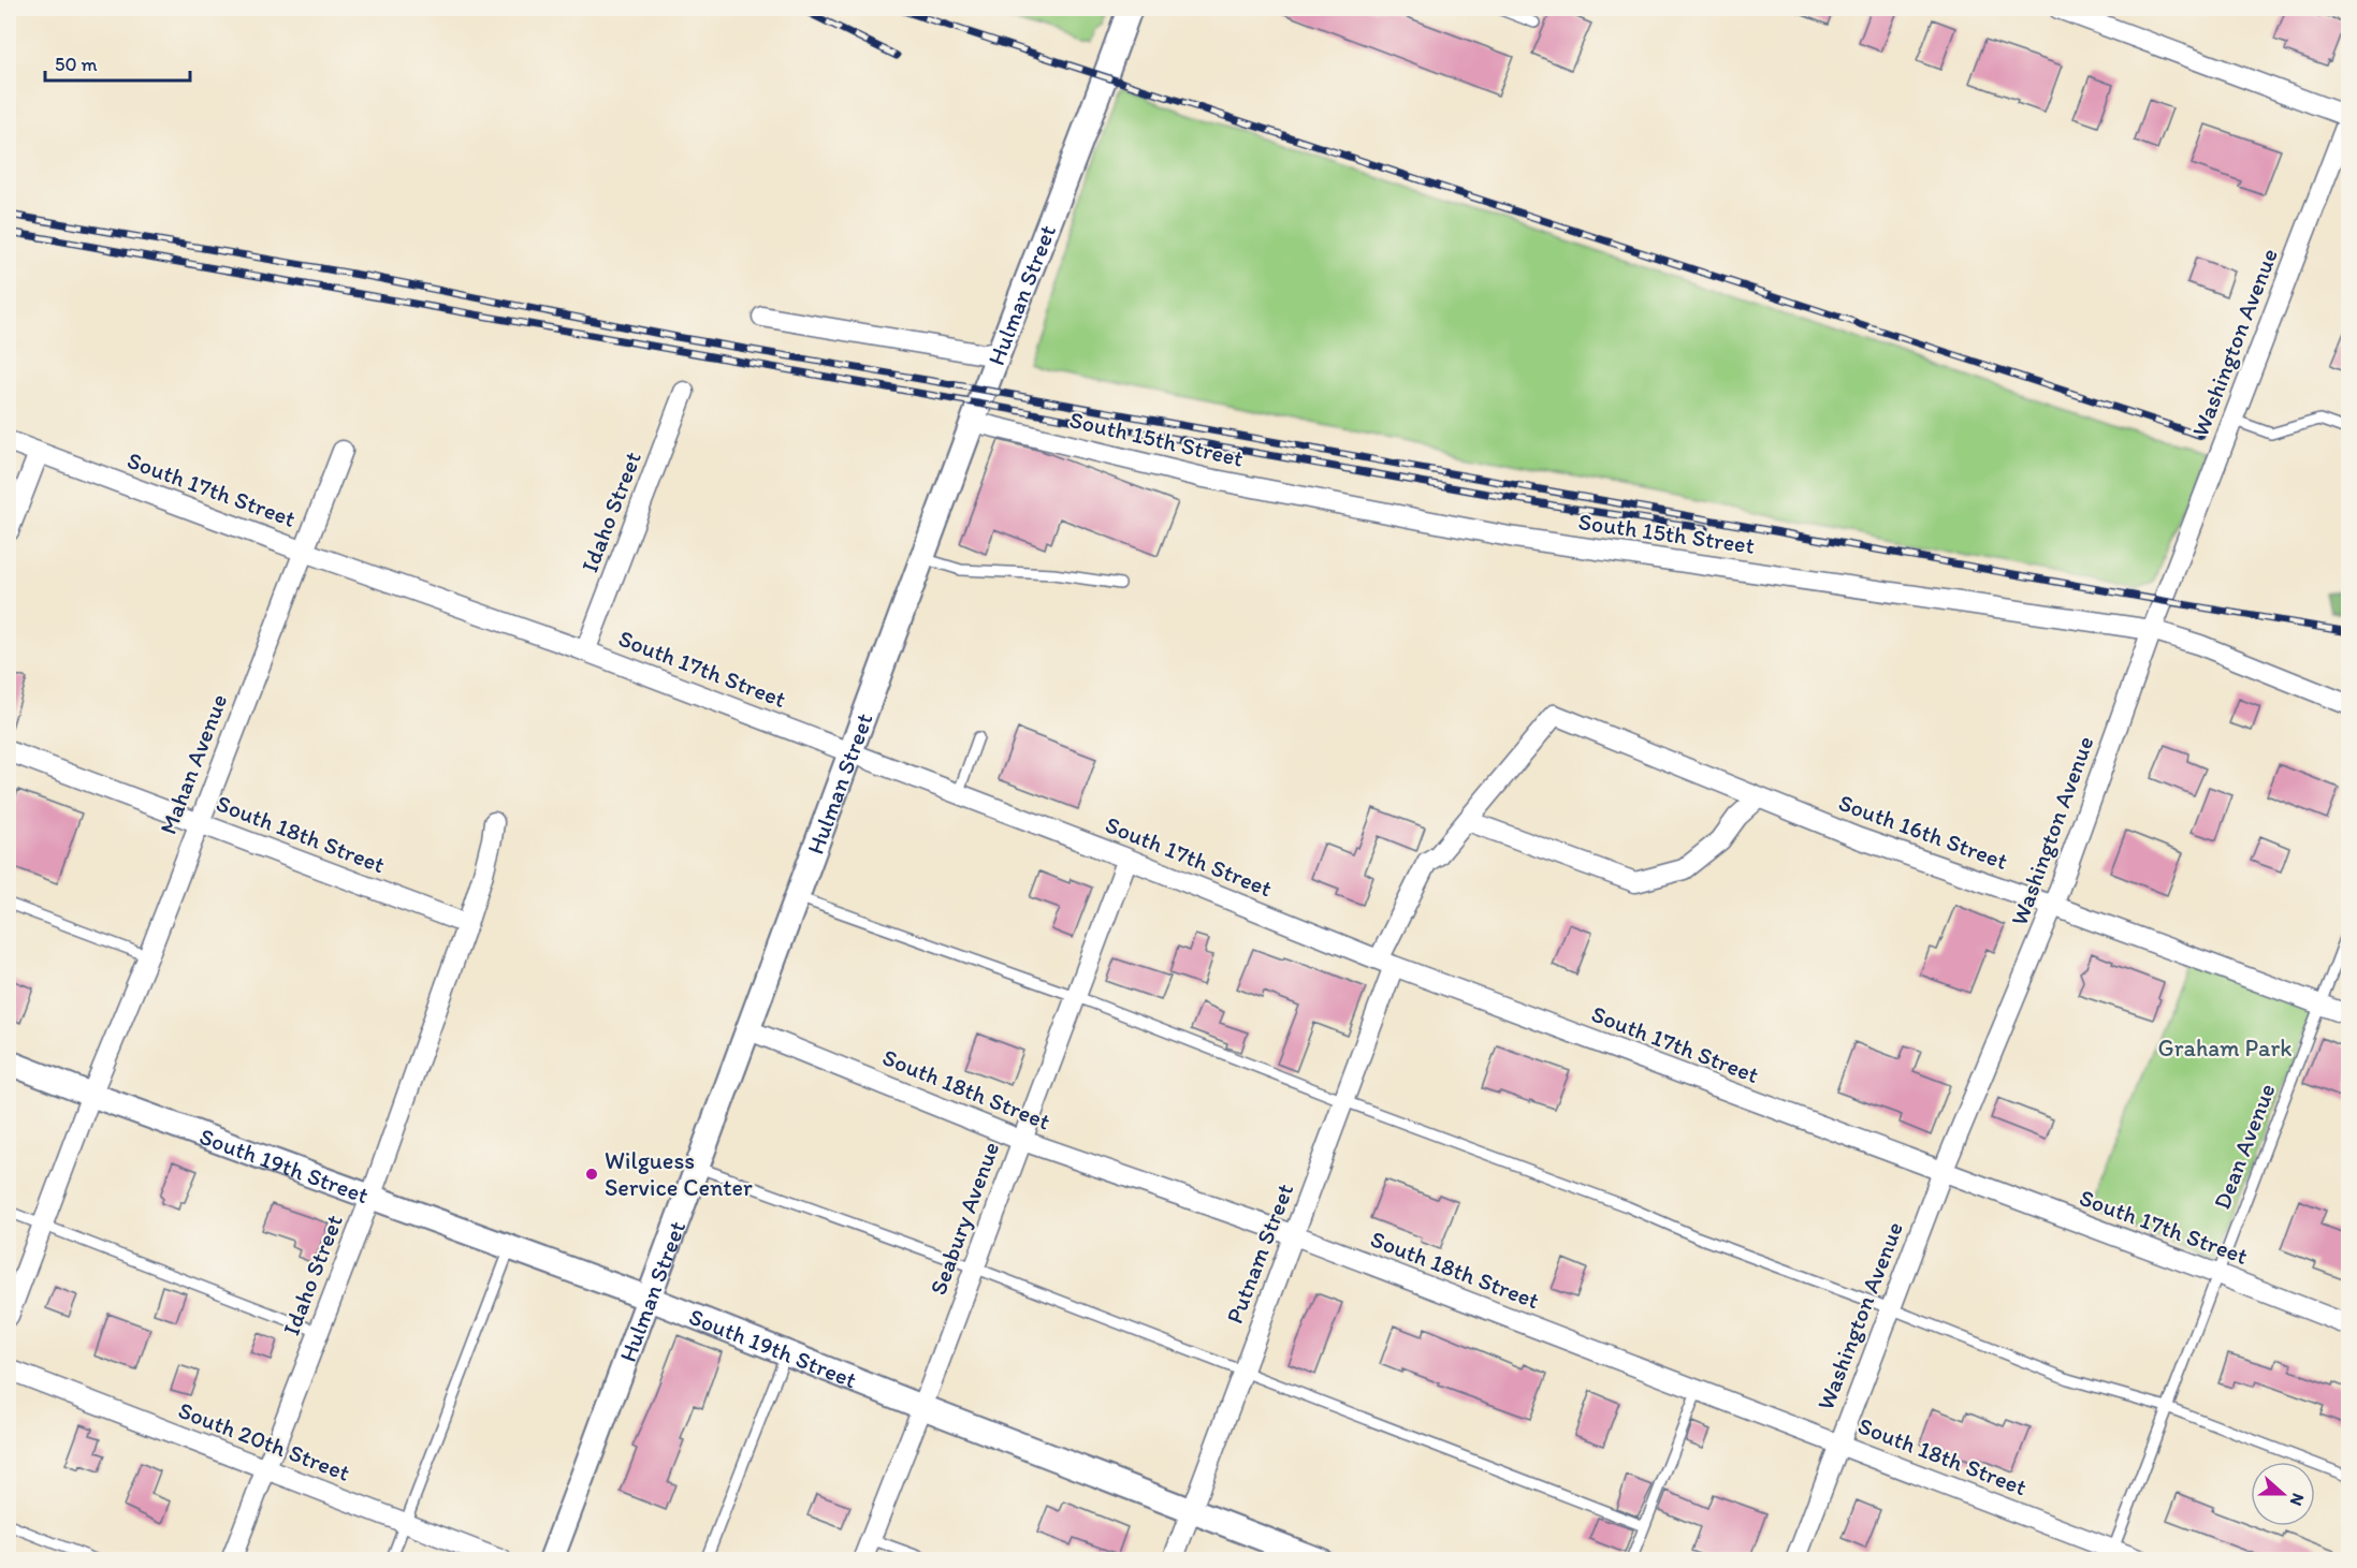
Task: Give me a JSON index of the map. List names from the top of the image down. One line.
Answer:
{"streets":{"street":["Hulman Street","Washington Avenue","South 15th Street","South 17th Street","Idaho Street","Mahan Avenue","South 16th Street","South 18th Street","South 19th Street","Seabury Avenue","Putnam Street","South 20th Street"],"lane":["Dean Avenue"]},"crossings":[["Hulman Street","South 15th Street"],["Hulman Street","South 17th Street"],["Hulman Street","South 18th Street"],["Hulman Street","South 19th Street"],["Washington Avenue","South 15th Street"],["Washington Avenue","South 17th Street"],["Washington Avenue","South 16th Street"],["Washington Avenue","South 18th Street"],["South 17th Street","Idaho Street"],["South 17th Street","Mahan Avenue"],["South 17th Street","Dean Avenue"],["South 17th Street","Seabury Avenue"],["South 17th Street","Putnam Street"],["Idaho Street","South 18th Street"],["Idaho Street","South 19th Street"],["Idaho Street","South 20th Street"],["Mahan Avenue","South 18th Street"],["Mahan Avenue","South 19th Street"],["South 16th Street","Dean Avenue"],["South 16th Street","Putnam Street"],["South 18th Street","Dean Avenue"],["South 18th Street","Seabury Avenue"],["South 18th Street","Putnam Street"],["South 19th Street","Seabury Avenue"],["South 19th Street","Putnam Street"]],"parks":["Graham Park"],"places":["Wilguess Service Center"],"scale_bar":"50 m","north":"right"}
